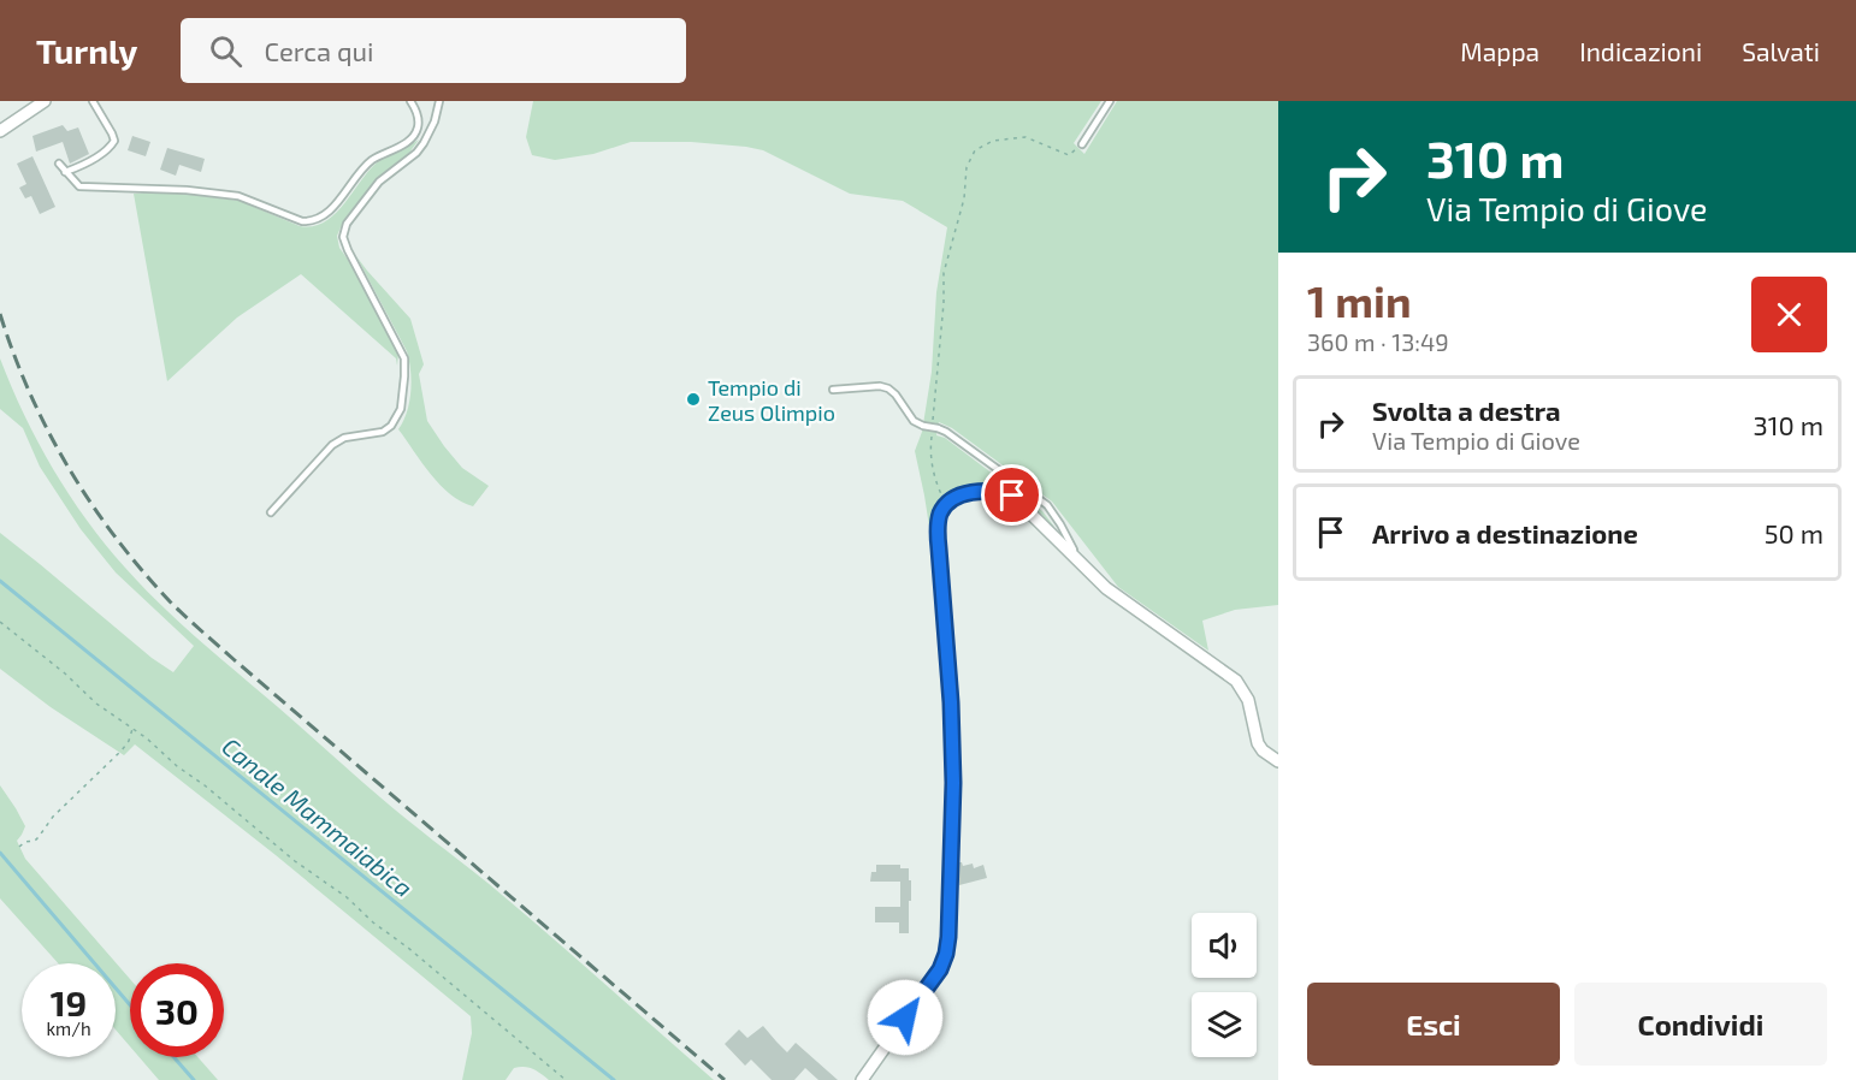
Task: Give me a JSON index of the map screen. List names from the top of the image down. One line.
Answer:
{"water":["Canale Mammaiabica"],"places":["Tempio di Zeus Olimpio"],"page":{"header":"Turnly","search":"Cerca qui","nav":["Mappa","Indicazioni","Salvati"],"turn":["310 m","Via Tempio di Giove"],"heading":["1 min","360 m · 13:49"],"list":[{"name":"Svolta a destra","note":"Via Tempio di Giove","value":"310 m"},{"name":"Arrivo a destinazione","value":"50 m"}],"speed":"19 km/h","limit":"30","buttons":["Esci","Condividi"]}}
